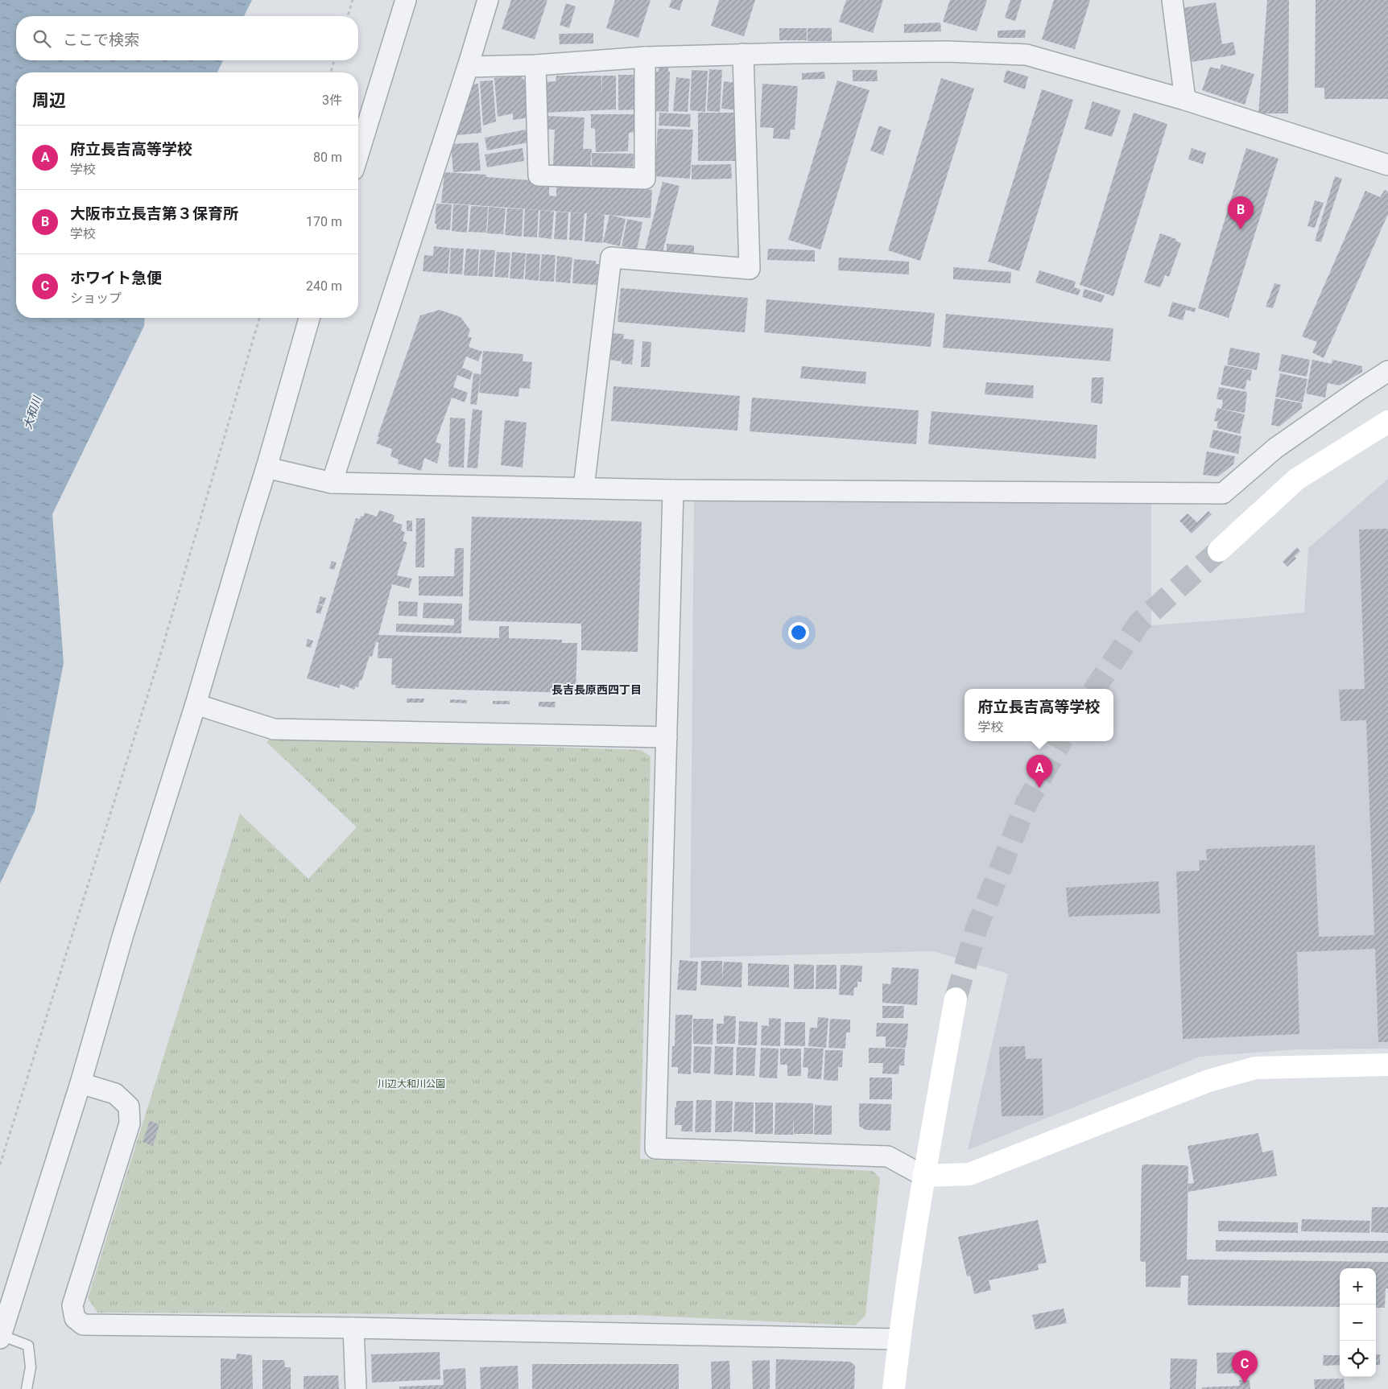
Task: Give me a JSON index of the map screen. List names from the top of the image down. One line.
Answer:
{"districts":["長吉長原西四丁目"],"water":["大和川"],"parks":["川辺大和川公園"],"page":{"search":"ここで検索","heading":["周辺","3件"],"list":[{"mark":"A","name":"府立長吉高等学校","note":"学校","value":"80 m"},{"mark":"B","name":"大阪市立長吉第３保育所","note":"学校","value":"170 m"},{"mark":"C","name":"ホワイト急便","note":"ショップ","value":"240 m"}],"pins":["B","A","C"],"popup":["府立長吉高等学校","学校"],"map_buttons":["+","−"]}}
